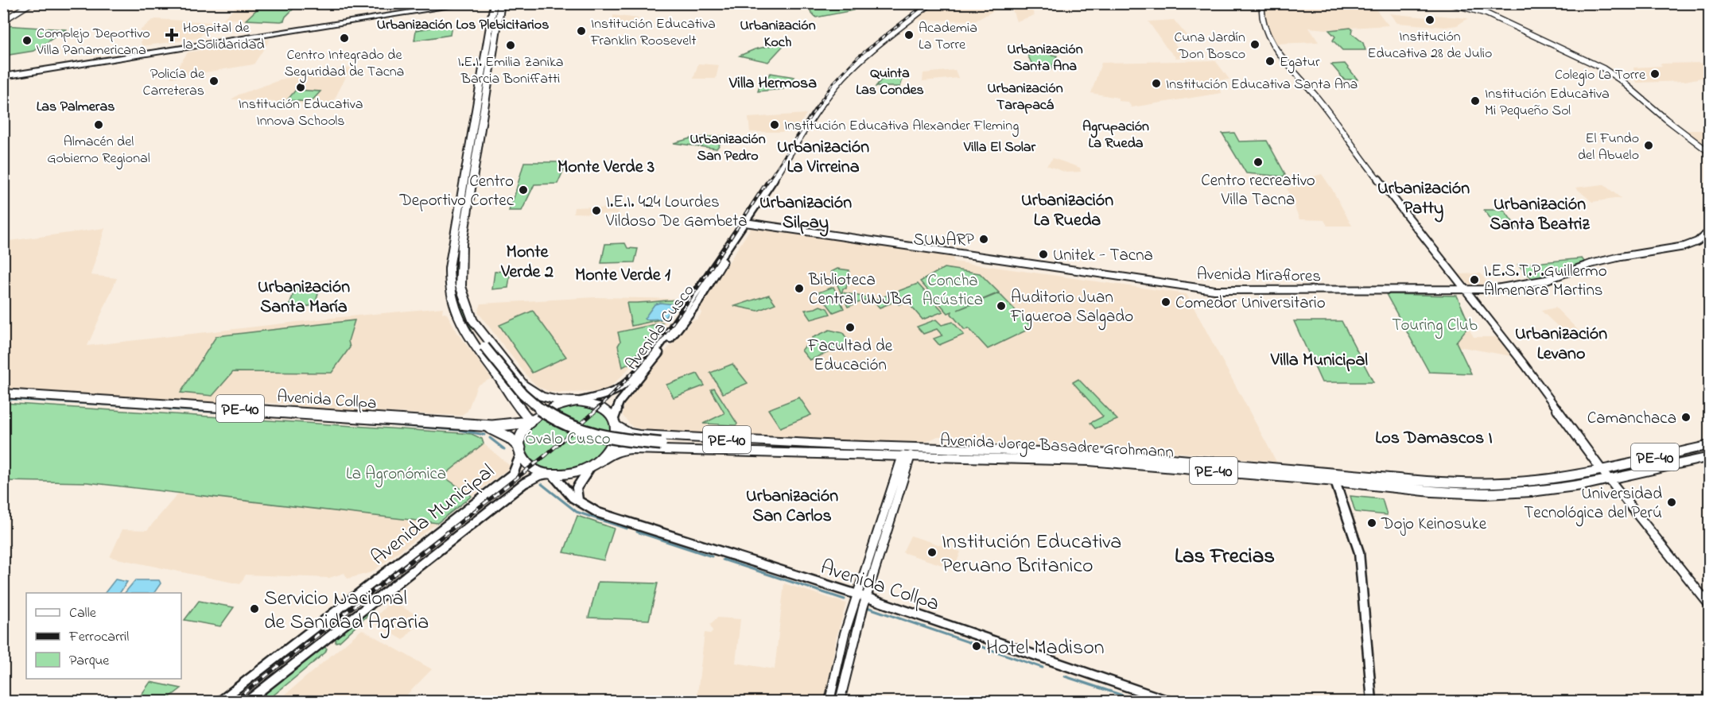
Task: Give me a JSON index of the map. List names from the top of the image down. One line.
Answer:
{"streets":{"highway":["PE-40","Avenida Jorge Basadre Grohmann"],"main road":["Avenida Cusco","Avenida Collpa","Avenida Municipal"],"street":["Avenida Miraflores"]},"crossings":[["Avenida Miraflores","Avenida Cusco"],["Avenida Cusco","Avenida Collpa"],["Avenida Cusco","PE-40"],["Avenida Cusco","Avenida Jorge Basadre Grohmann"],["Avenida Cusco","Avenida Municipal"],["Avenida Collpa","PE-40"],["Avenida Collpa","Avenida Jorge Basadre Grohmann"],["Avenida Collpa","Avenida Municipal"],["PE-40","Avenida Jorge Basadre Grohmann"],["PE-40","Avenida Municipal"],["Avenida Jorge Basadre Grohmann","Avenida Municipal"]],"districts":["Urbanización Los Plebicitarios","Urbanización Koch","Urbanización Santa Ana","Quinta Las Condes","Villa Hermosa","Urbanización Tarapacá","Las Palmeras","Agrupación La Rueda","Urbanización San Pedro","Urbanización La Virreina","Villa El Solar","Monte Verde 3","Urbanización Patty","Urbanización La Rueda","Urbanización Silpay","Urbanización Santa Beatriz","Monte Verde 2","Monte Verde 1","Urbanización Santa María","Urbanización Levano","Villa Municipal","Los Damascos I","Urbanización San Carlos","Las Frecias"],"parks":["Concha Acústica","Touring Club","Óvalo Cusco","La Agronómica"],"places":{"other":["Institución Educativa 28 de Julio","Institución Educativa Franklin Roosevelt","Academia La Torre","Centro Integrado de Seguridad de Tacna","Complejo Deportivo Villa Panamericana","Cuna Jardín Don Bosco","I.E.I. Emilia Zanika Barcia Boniffatti","Egatur","Colegio La Torre","Policía de Carreteras","Institución Educativa Santa Ana","Institución Educativa Innova Schools","Institución Educativa Mi Pequeño Sol","Almacén del Gobierno Regional","Institución Educativa Alexander Fleming","El Fundo del Abuelo","Centro recreativo Villa Tacna","Centro Deportivo Cortec","I.E.I. 424 Lourdes Vildoso De Gambeta","SUNARP","Unitek - Tacna","I.E.S.T.P.Guillermo Almenara Martins","Biblioteca Central UNJBG","Comedor Universitario","Auditorio Juan Figueroa Salgado","Facultad de Educación","Camanchaca","Universidad Tecnológica del Perú","Dojo Keinosuke","Institución Educativa Peruano Britanico","Servicio Nacional de Sanidad Agraria","Hotel Madison"],"health":["Hospital de la Solidaridad"]},"legend":["Calle","Ferrocarril","Parque"]}
